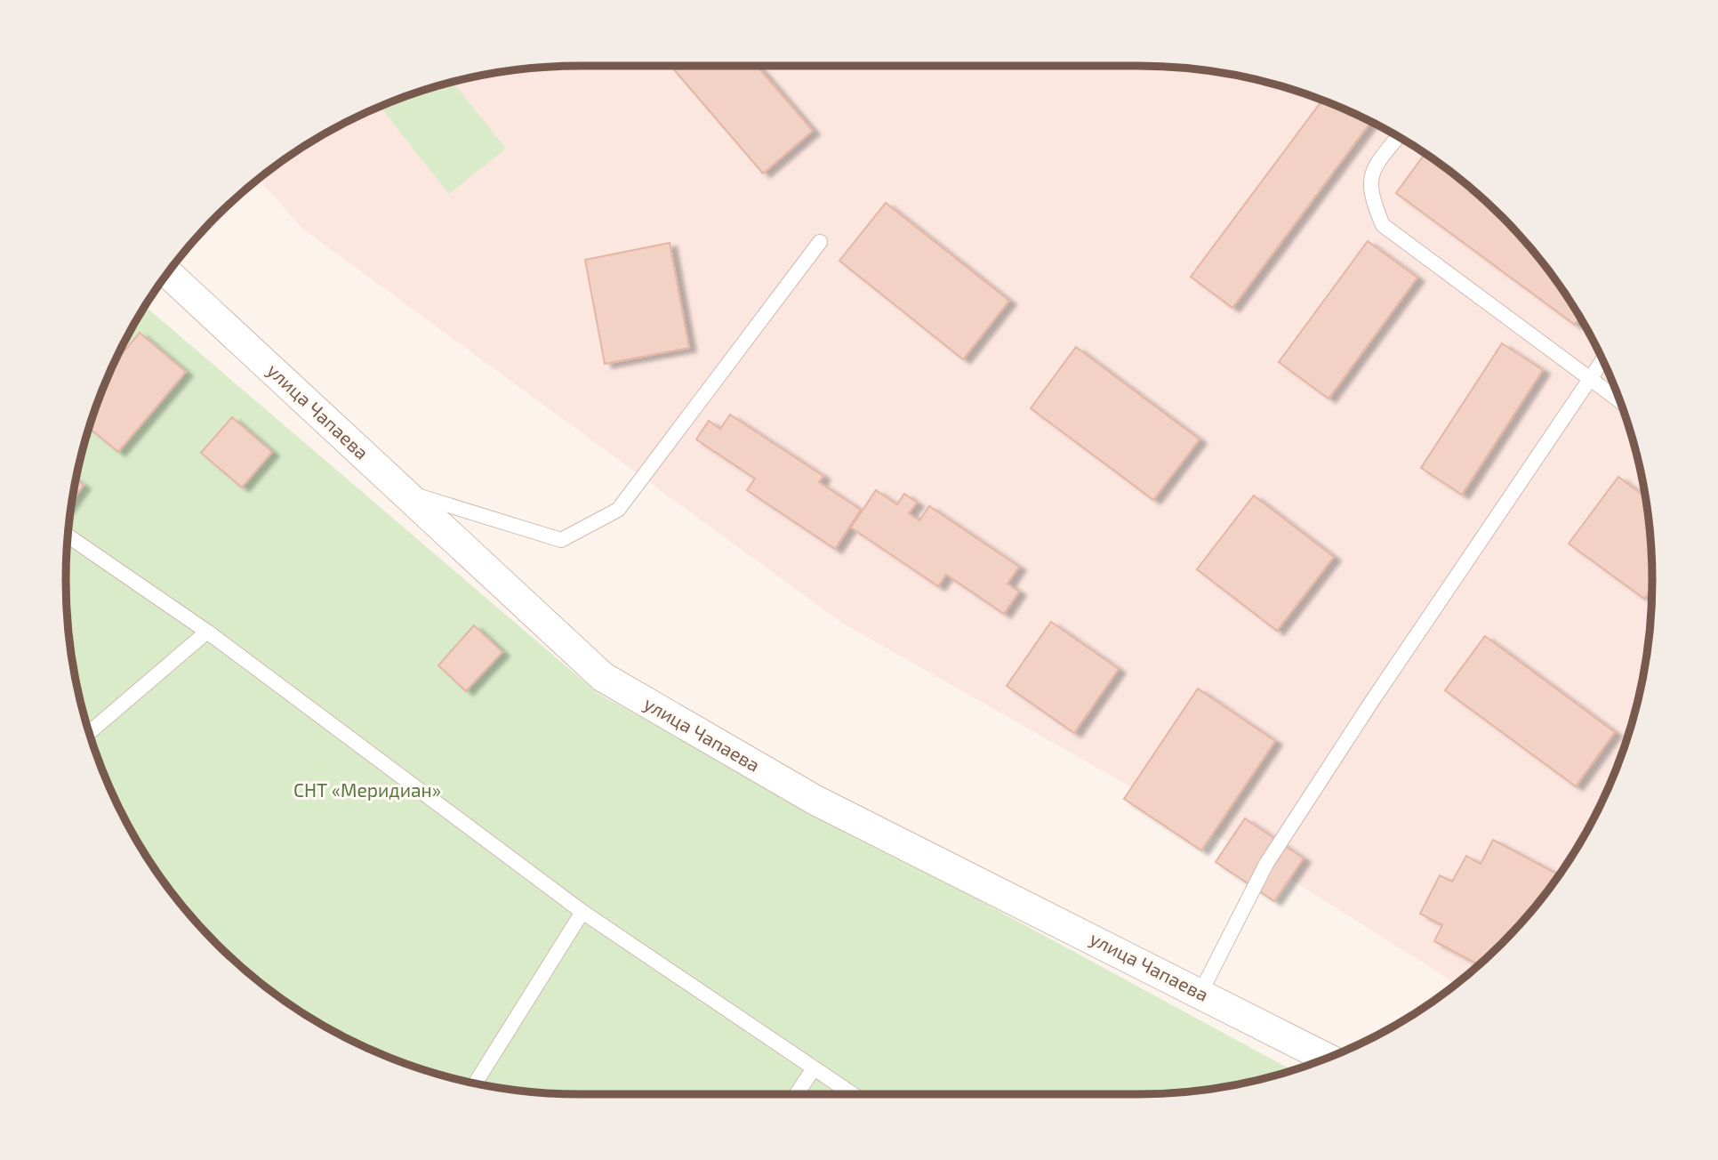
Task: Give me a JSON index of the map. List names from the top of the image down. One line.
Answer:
{"streets":{"street":["улица Чапаева"]},"parks":["СНТ «Меридиан»"]}
